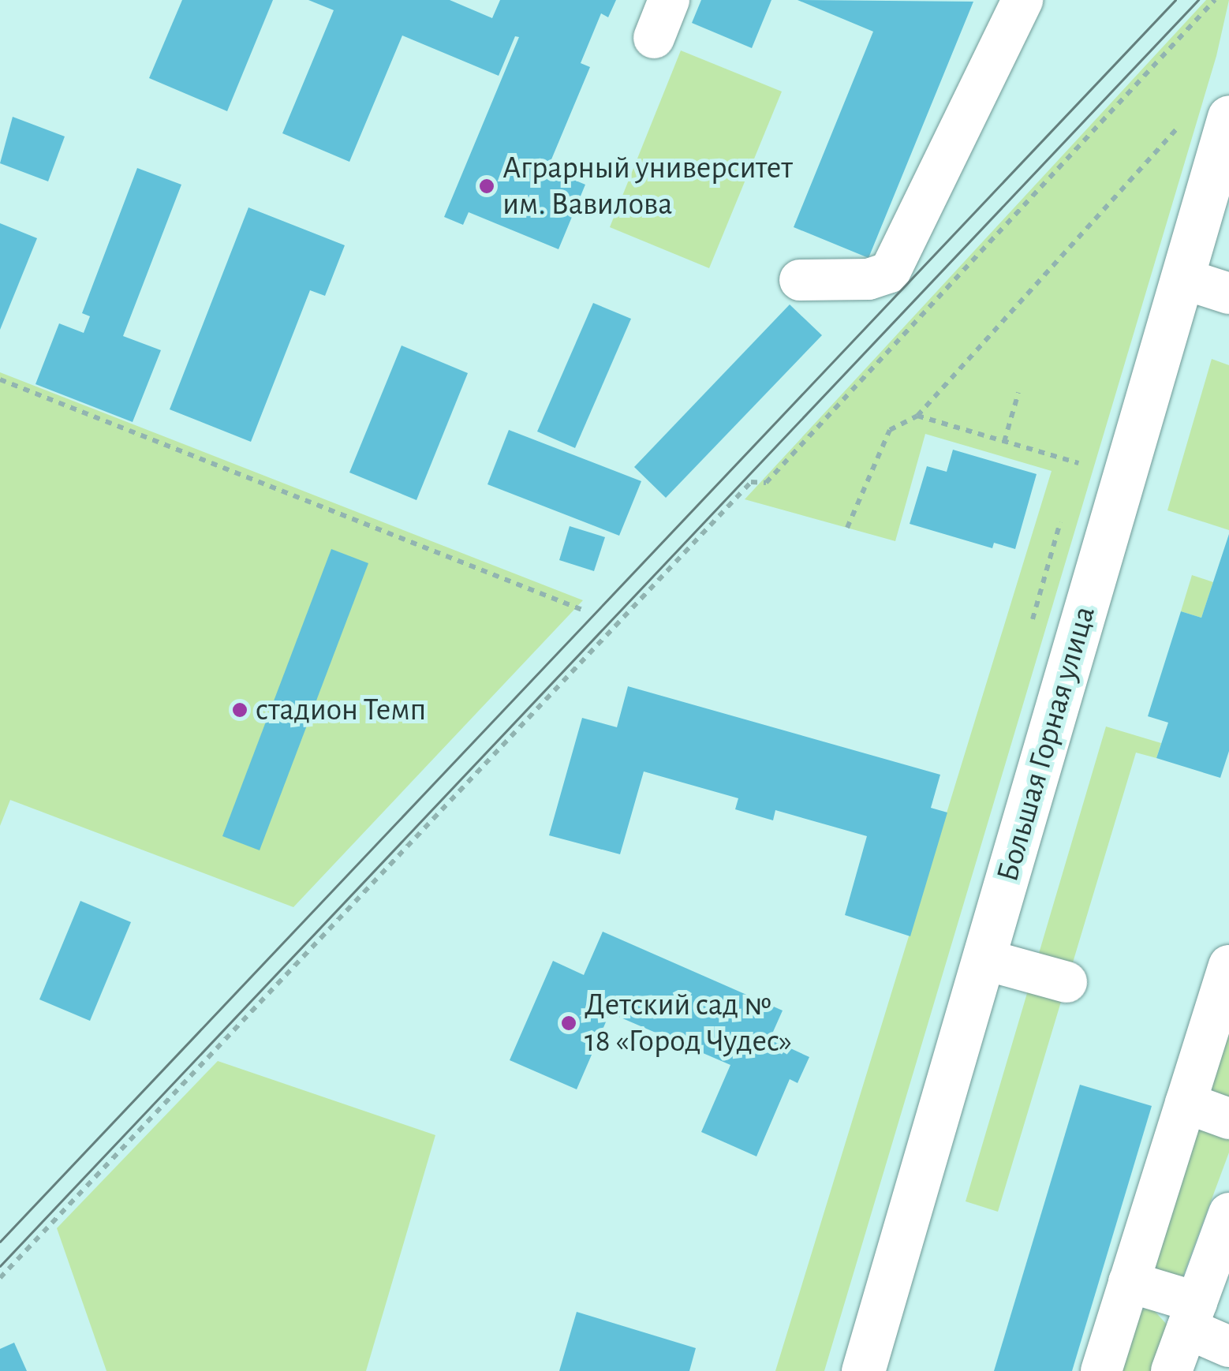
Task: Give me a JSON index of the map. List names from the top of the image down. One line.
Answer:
{"streets":{"main road":["Большая Горная улица"]},"places":["Аграрный университет им. Вавилова","стадион Темп","Детский сад № 18 «Город Чудес»"]}
